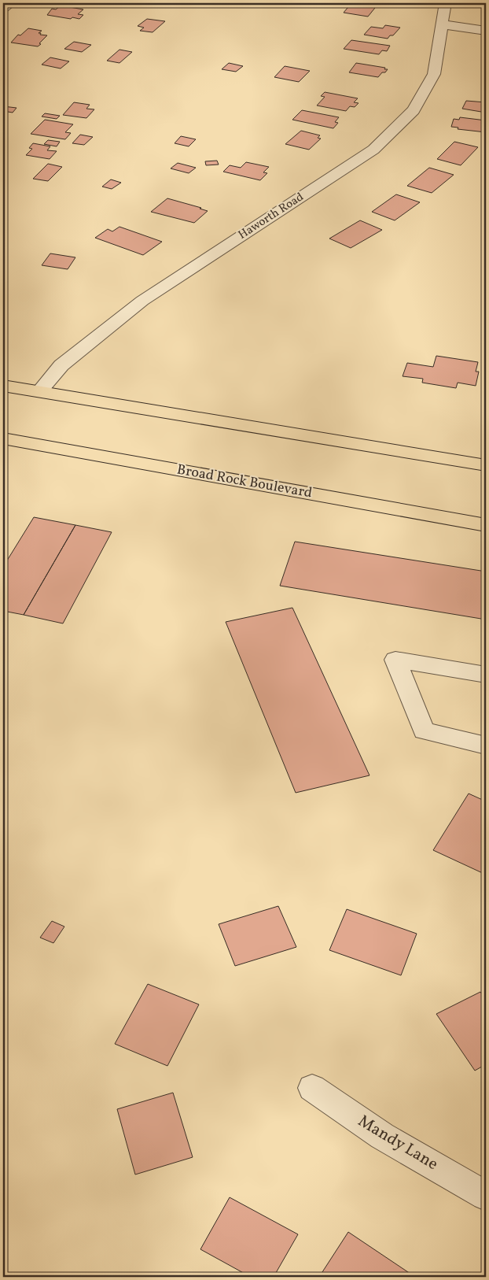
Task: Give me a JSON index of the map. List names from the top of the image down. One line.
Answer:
{"streets":{"main road":["Broad Rock Boulevard"],"street":["Haworth Road","Mandy Lane"]}}
